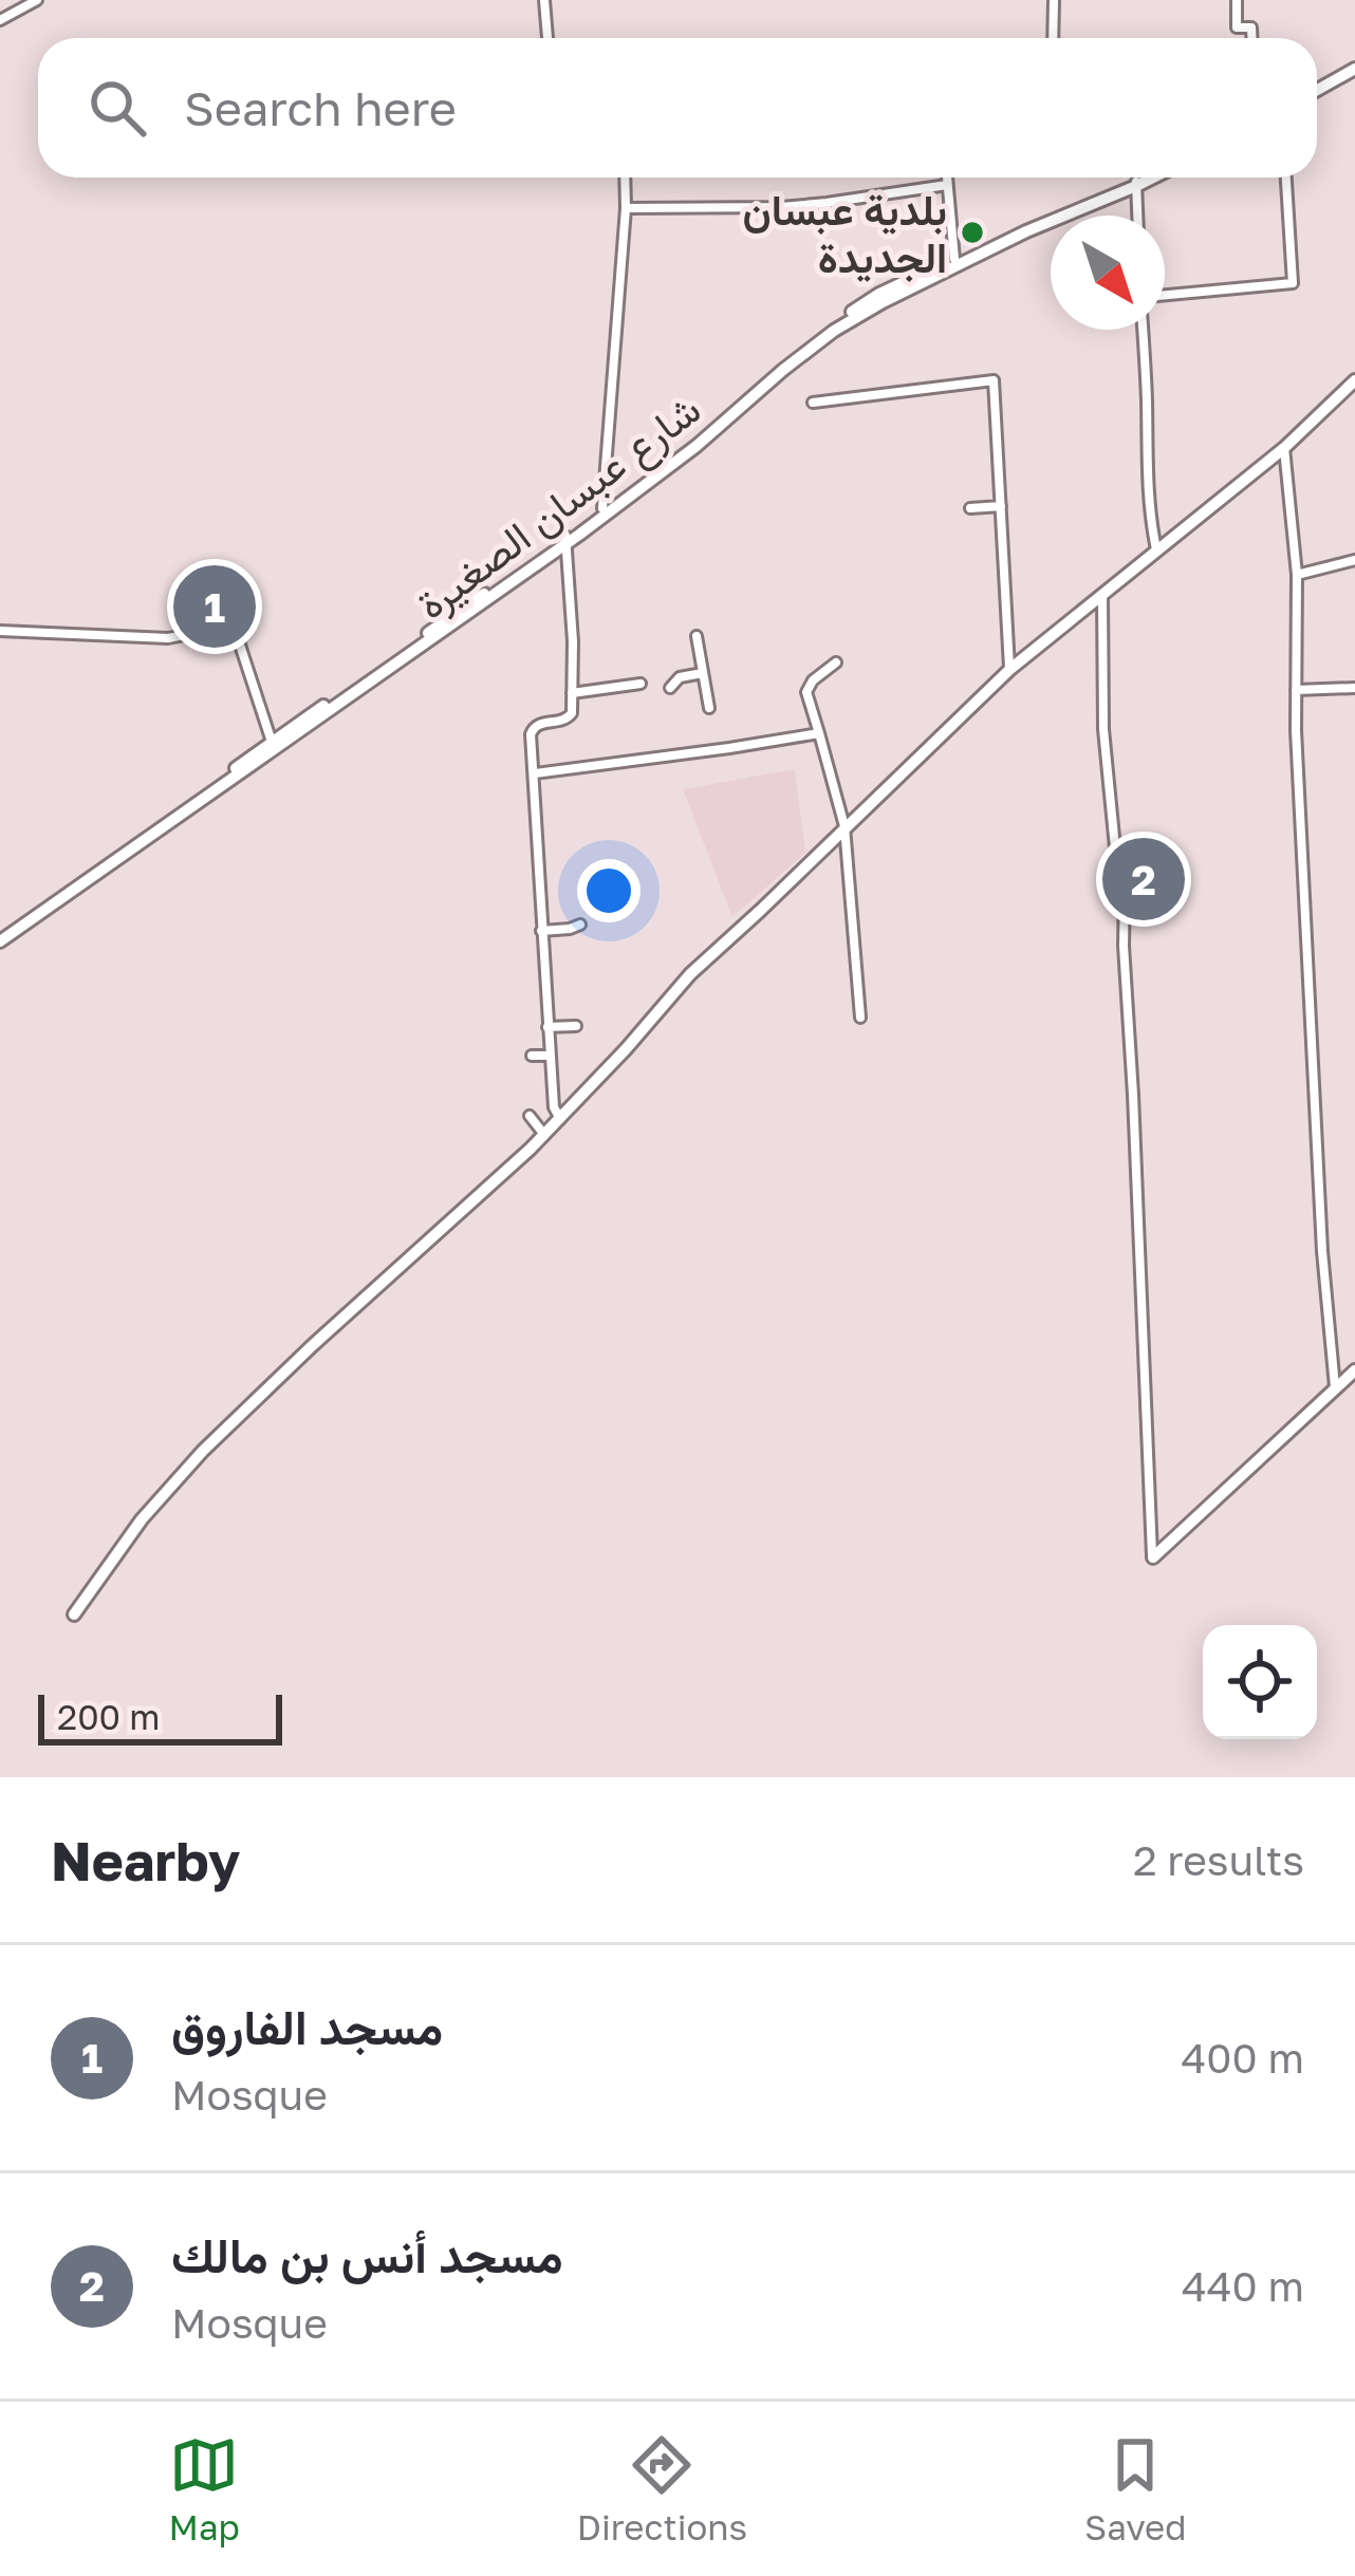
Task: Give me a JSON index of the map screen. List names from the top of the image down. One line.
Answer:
{"streets":{"street":["شارع عبسان الصغيرة"]},"places":["بلدية عبسان الجديدة"],"scale_bar":"200 m","north":"bottom right","page":{"search":"Search here","pins":["1","2"],"scale":"200 m","heading":["Nearby","2 results"],"list":[{"mark":"1","name":"مسجد الفاروق","note":"Mosque","value":"400 m"},{"mark":"2","name":"مسجد أنس بن مالك","note":"Mosque","value":"440 m"}],"nav":["Map","Directions","Saved"]}}
